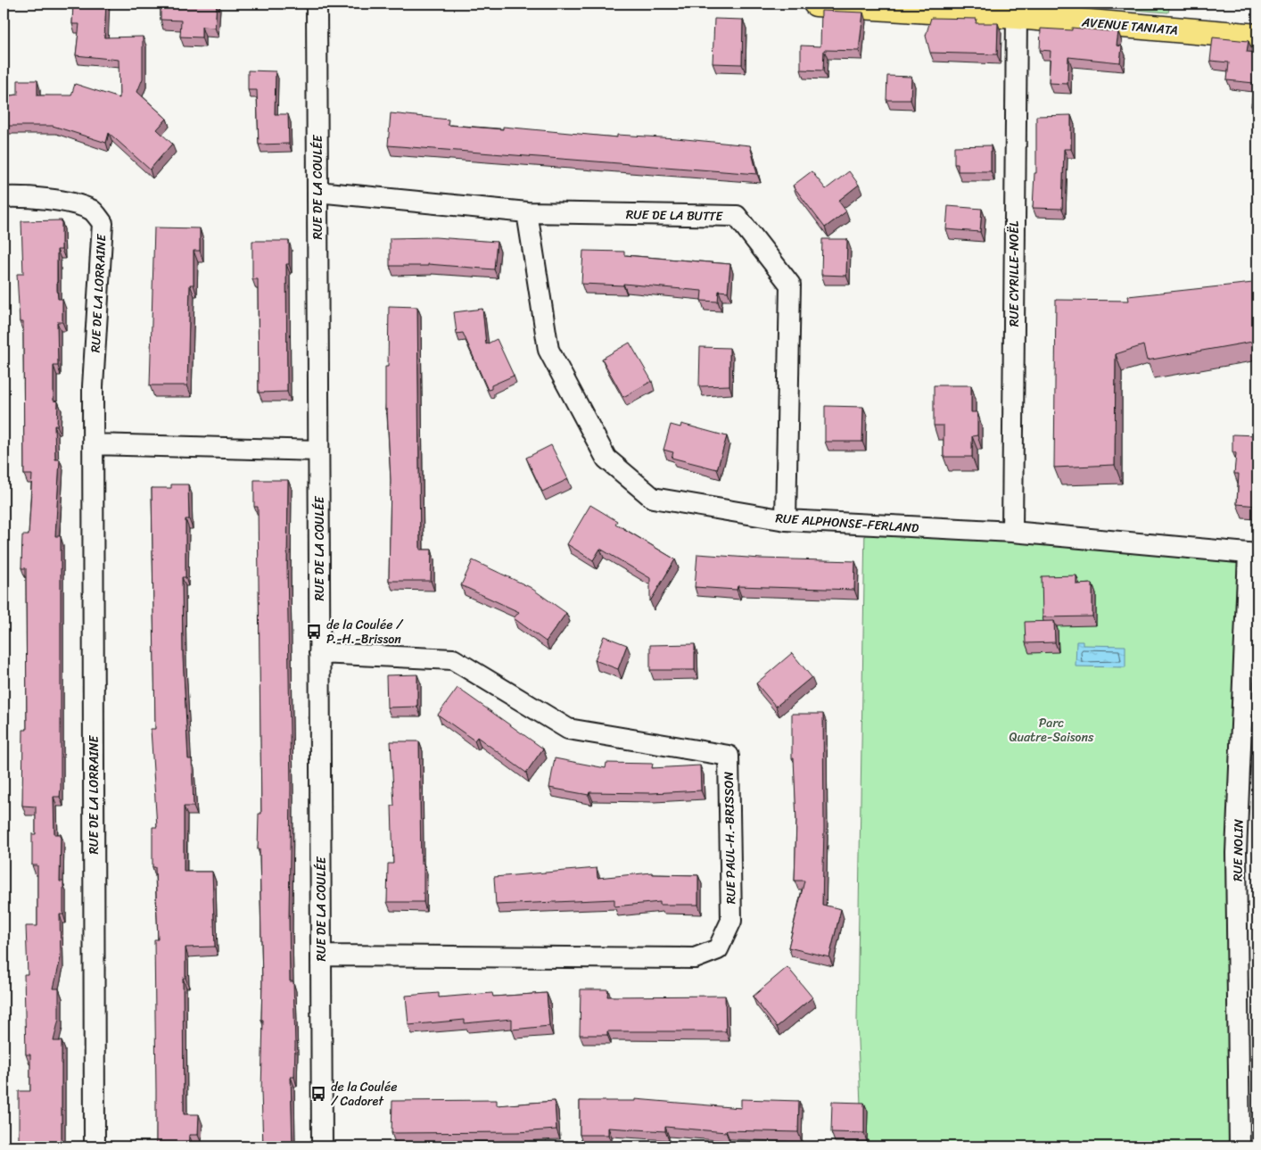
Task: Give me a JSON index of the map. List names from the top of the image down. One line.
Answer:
{"streets":{"main road":["AVENUE TANIATA"],"street":["RUE DE LA COULÉE","RUE DE LA BUTTE","RUE CYRILLE-NOËL","RUE DE LA LORRAINE","RUE ALPHONSE-FERLAND","RUE PAUL-H.-BRISSON","RUE NOLIN"]},"crossings":[["AVENUE TANIATA","RUE CYRILLE-NOËL"],["RUE DE LA COULÉE","RUE DE LA BUTTE"],["RUE DE LA COULÉE","RUE PAUL-H.-BRISSON"],["RUE DE LA BUTTE","RUE ALPHONSE-FERLAND"],["RUE CYRILLE-NOËL","RUE ALPHONSE-FERLAND"],["RUE ALPHONSE-FERLAND","RUE NOLIN"]],"parks":["Parc Quatre-Saisons"],"places":{"bus stop":["de la Coulée / P.-H.-Brisson","de la Coulée / Cadoret"]}}
